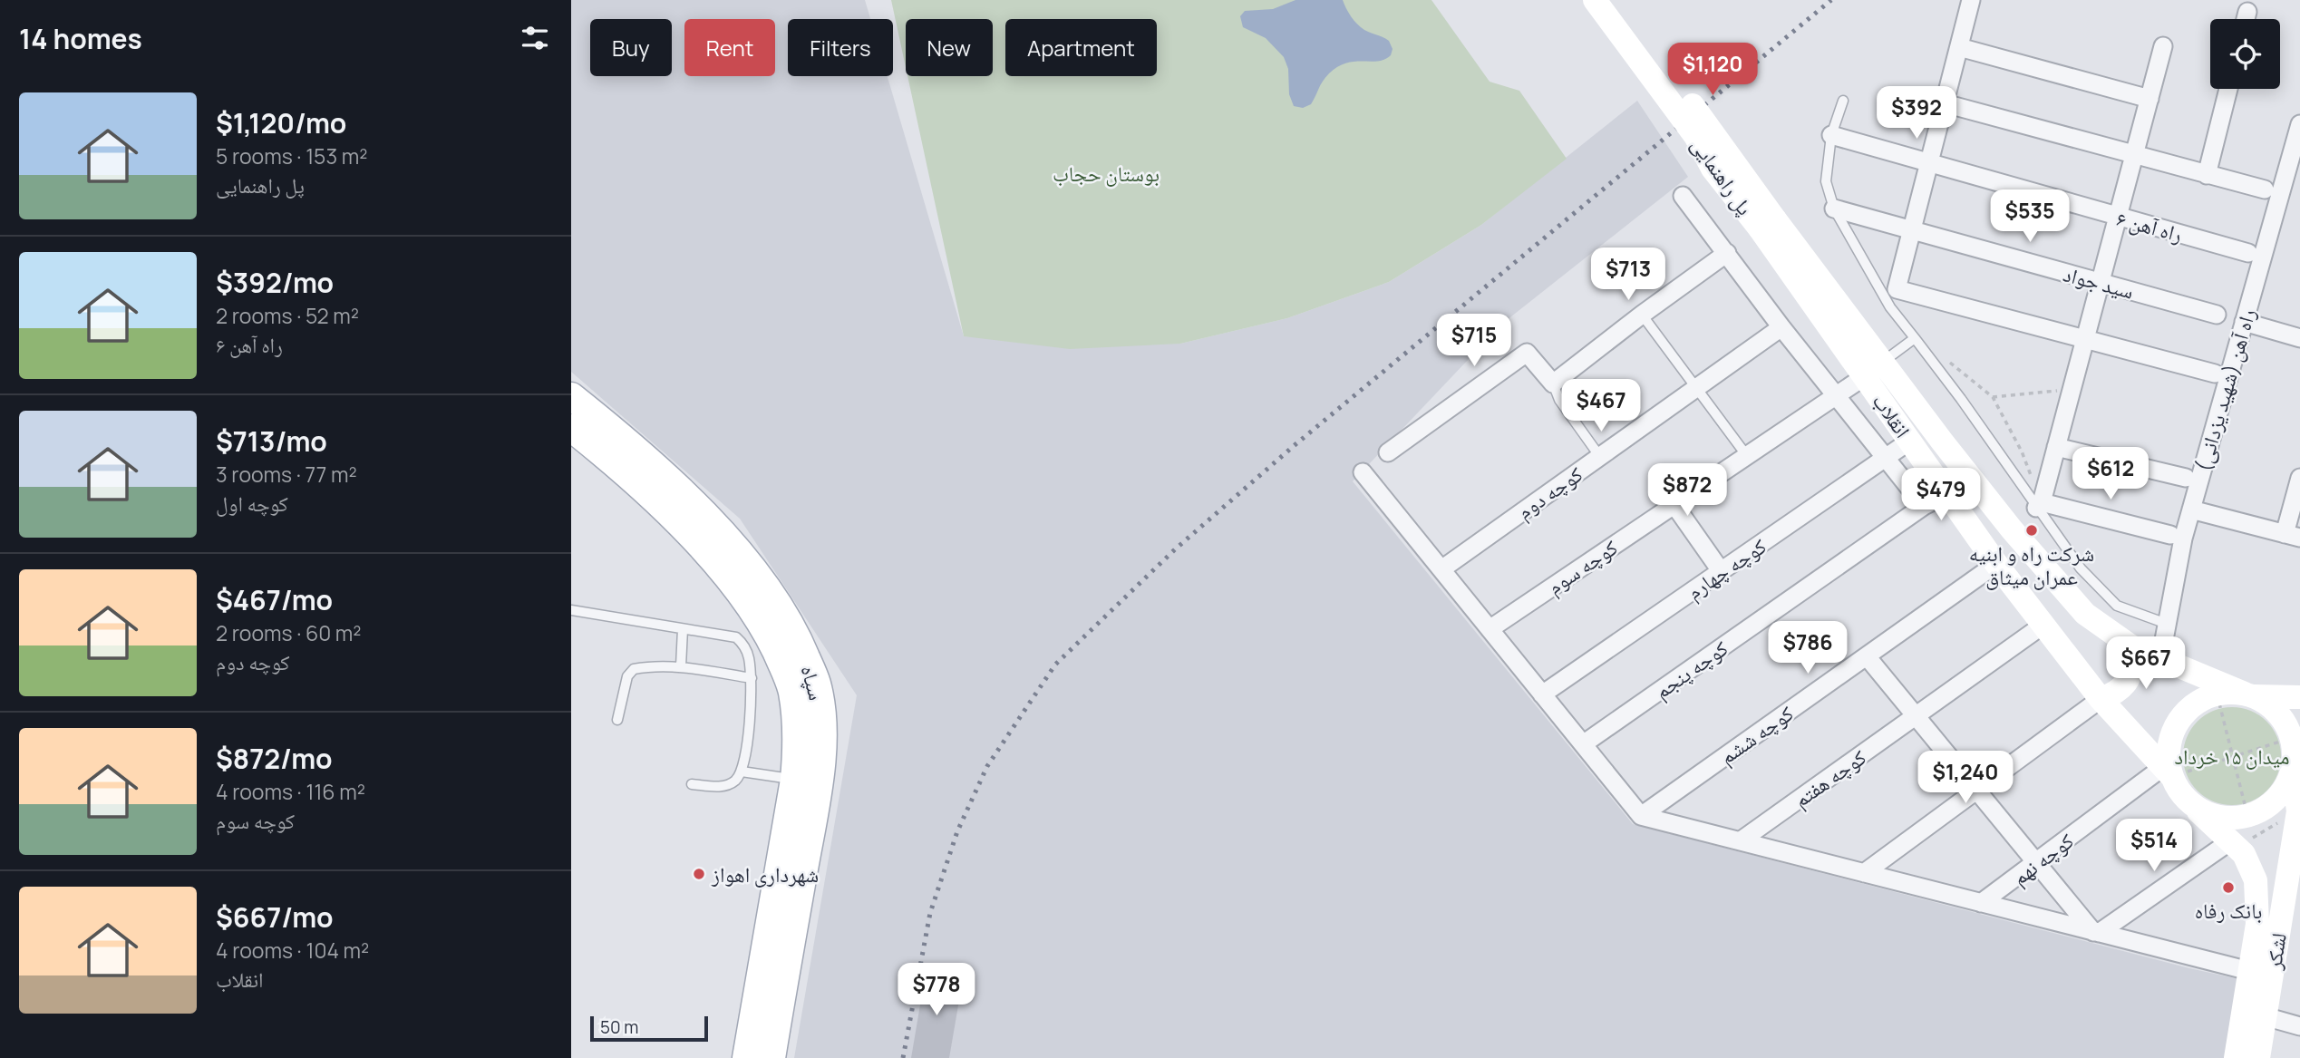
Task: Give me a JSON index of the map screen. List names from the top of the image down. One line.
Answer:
{"streets":{"main road":["پل راهنمایی","انقلاب","سپاه","لشکر"],"street":["راه آهن ۶","سید جواد","راه آهن (شهید یزدانی)","کوچه دوم","کوچه سوم","کوچه چهارم","کوچه پنجم","کوچه ششم","کوچه هفتم","کوچه نهم"]},"crossings":[["پل راهنمایی","انقلاب"],["راه آهن (شهید یزدانی)","انقلاب"],["انقلاب","کوچه سوم"],["انقلاب","کوچه چهارم"],["انقلاب","کوچه پنجم"],["انقلاب","کوچه ششم"],["انقلاب","کوچه هفتم"],["انقلاب","کوچه نهم"],["انقلاب","لشکر"]],"parks":["بوستان حجاب","میدان ۱۵ خرداد"],"places":["شرکت راه و ابنیه عمران میثاق","شهرداری اهواز","بانک رفاه"],"scale_bar":"50 m","page":{"heading":"14 homes","chip":["Buy","Rent","Filters","New","Apartment"],"price":["$1,120","$392","$535","$713","$715","$467","$612","$872","$479","$786","$667","$1,240","$514","$778"],"list":[{"name":"$1,120/mo","note":"5 rooms · 153 m² · پل راهنمایی"},{"name":"$392/mo","note":"2 rooms · 52 m² · راه آهن ۶"},{"name":"$713/mo","note":"3 rooms · 77 m² · کوچه اول"},{"name":"$467/mo","note":"2 rooms · 60 m² · کوچه دوم"},{"name":"$872/mo","note":"4 rooms · 116 m² · کوچه سوم"},{"name":"$667/mo","note":"4 rooms · 104 m² · انقلاب"}],"scale":"50 m"}}
